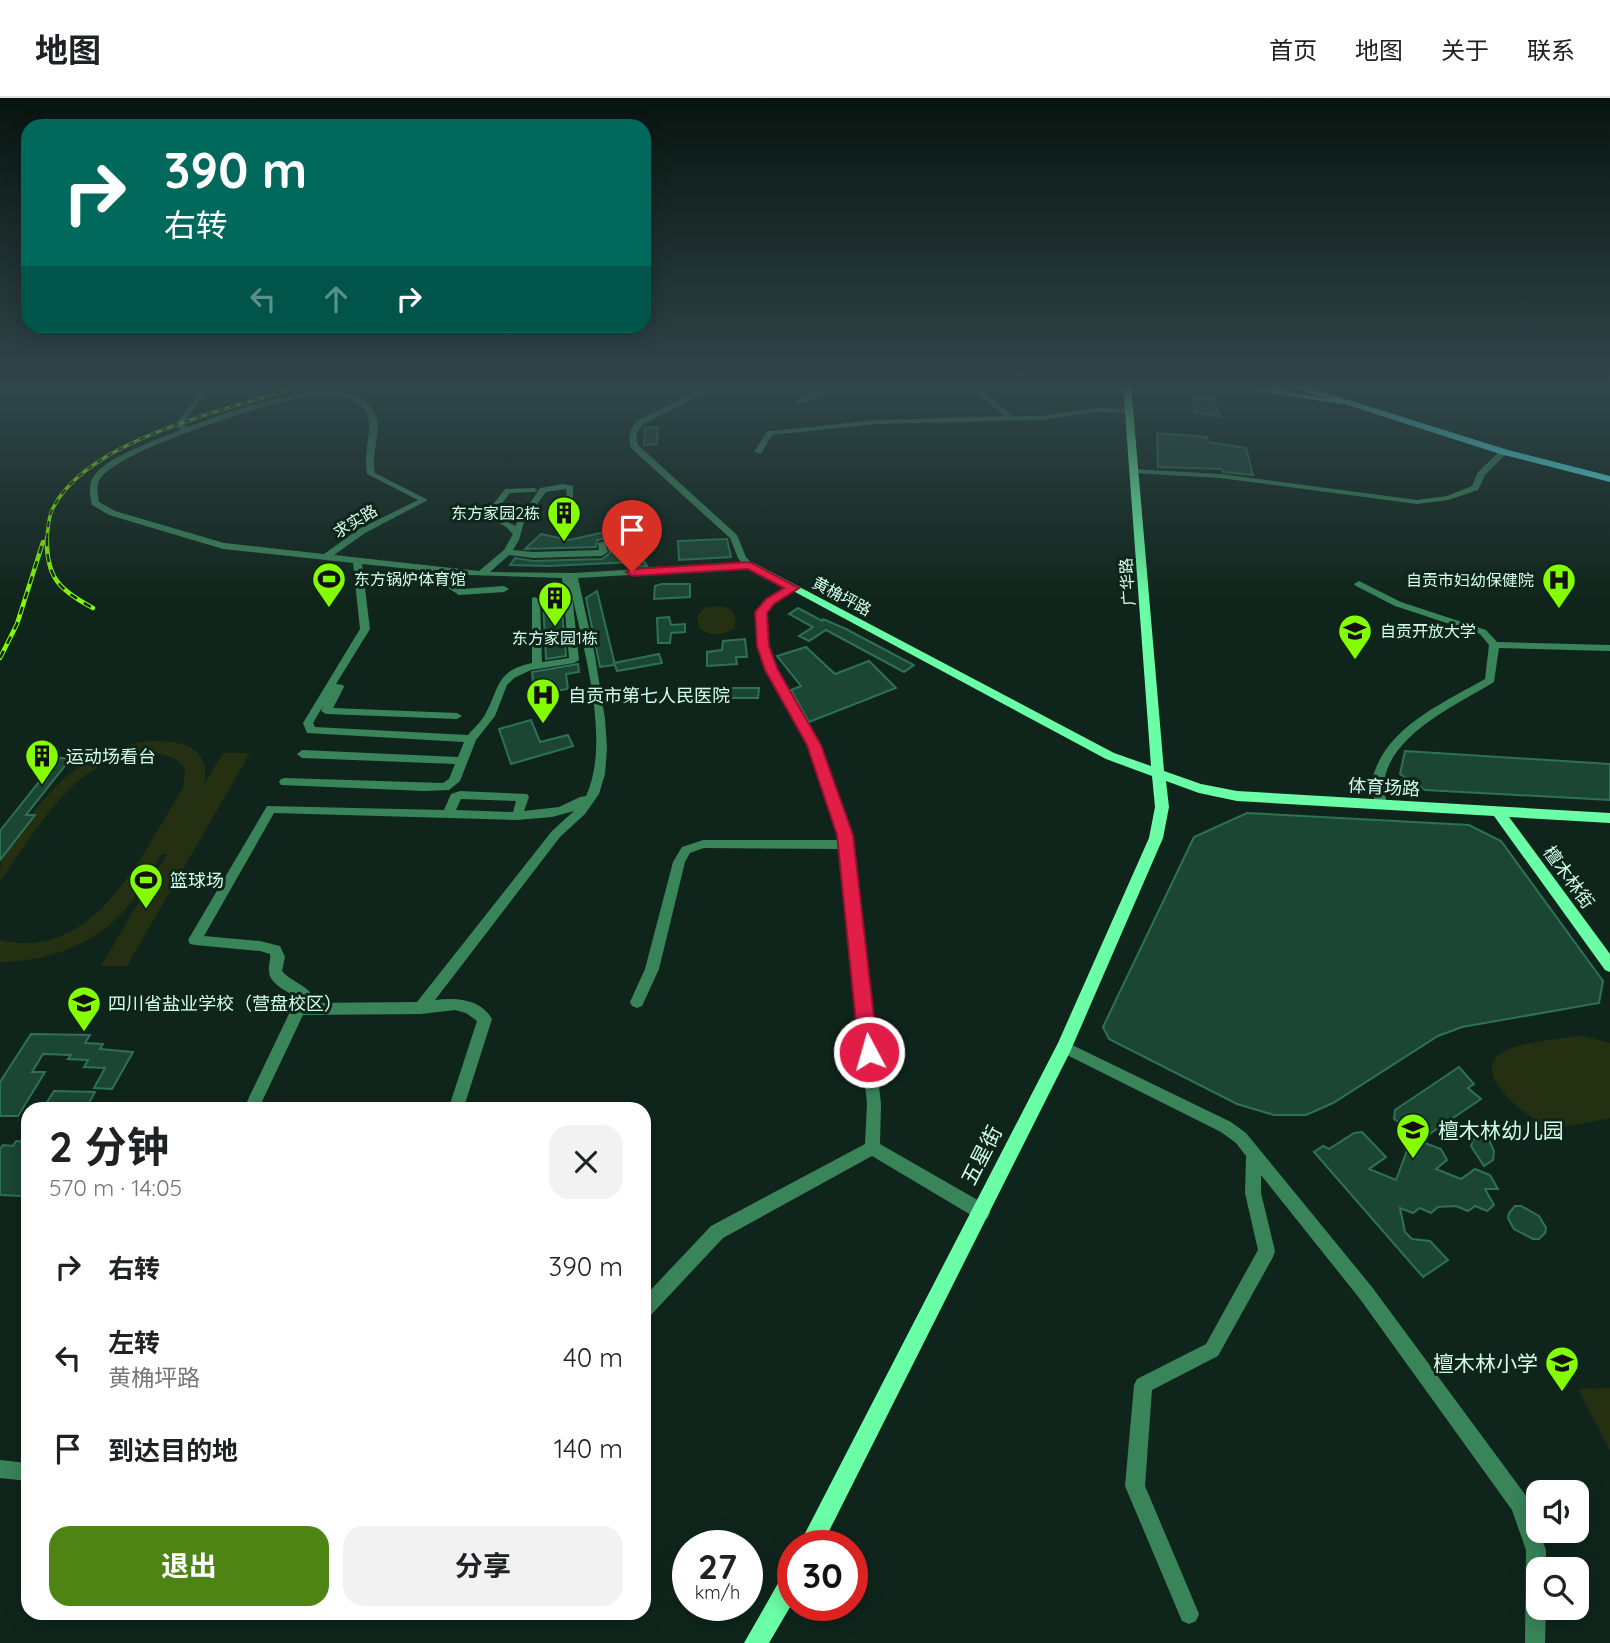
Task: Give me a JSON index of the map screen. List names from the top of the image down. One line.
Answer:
{"streets":{"main road":["广华路","黄桷坪路","体育场路","檀木林街","五星街"],"street":["求实路"]},"crossings":[["广华路","黄桷坪路"],["广华路","体育场路"],["广华路","五星街"],["黄桷坪路","体育场路"],["黄桷坪路","五星街"],["体育场路","檀木林街"],["体育场路","五星街"]],"places":{"building":["东方家园2栋","东方家园1栋","运动场看台"],"sports":["东方锅炉体育馆","篮球场"],"hospital":["自贡市妇幼保健院","自贡市第七人民医院"],"school or university":["自贡开放大学","四川省盐业学校（营盘校区）","檀木林幼儿园","檀木林小学"]},"page":{"header":"地图","nav":["首页","地图","关于","联系"],"turn":["390 m","右转"],"heading":["2 分钟","570 m · 14:05"],"list":[{"name":"右转","value":"390 m"},{"name":"左转","note":"黄桷坪路","value":"40 m"},{"name":"到达目的地","value":"140 m"}],"buttons":["退出","分享"],"speed":"27 km/h","limit":"30"}}
